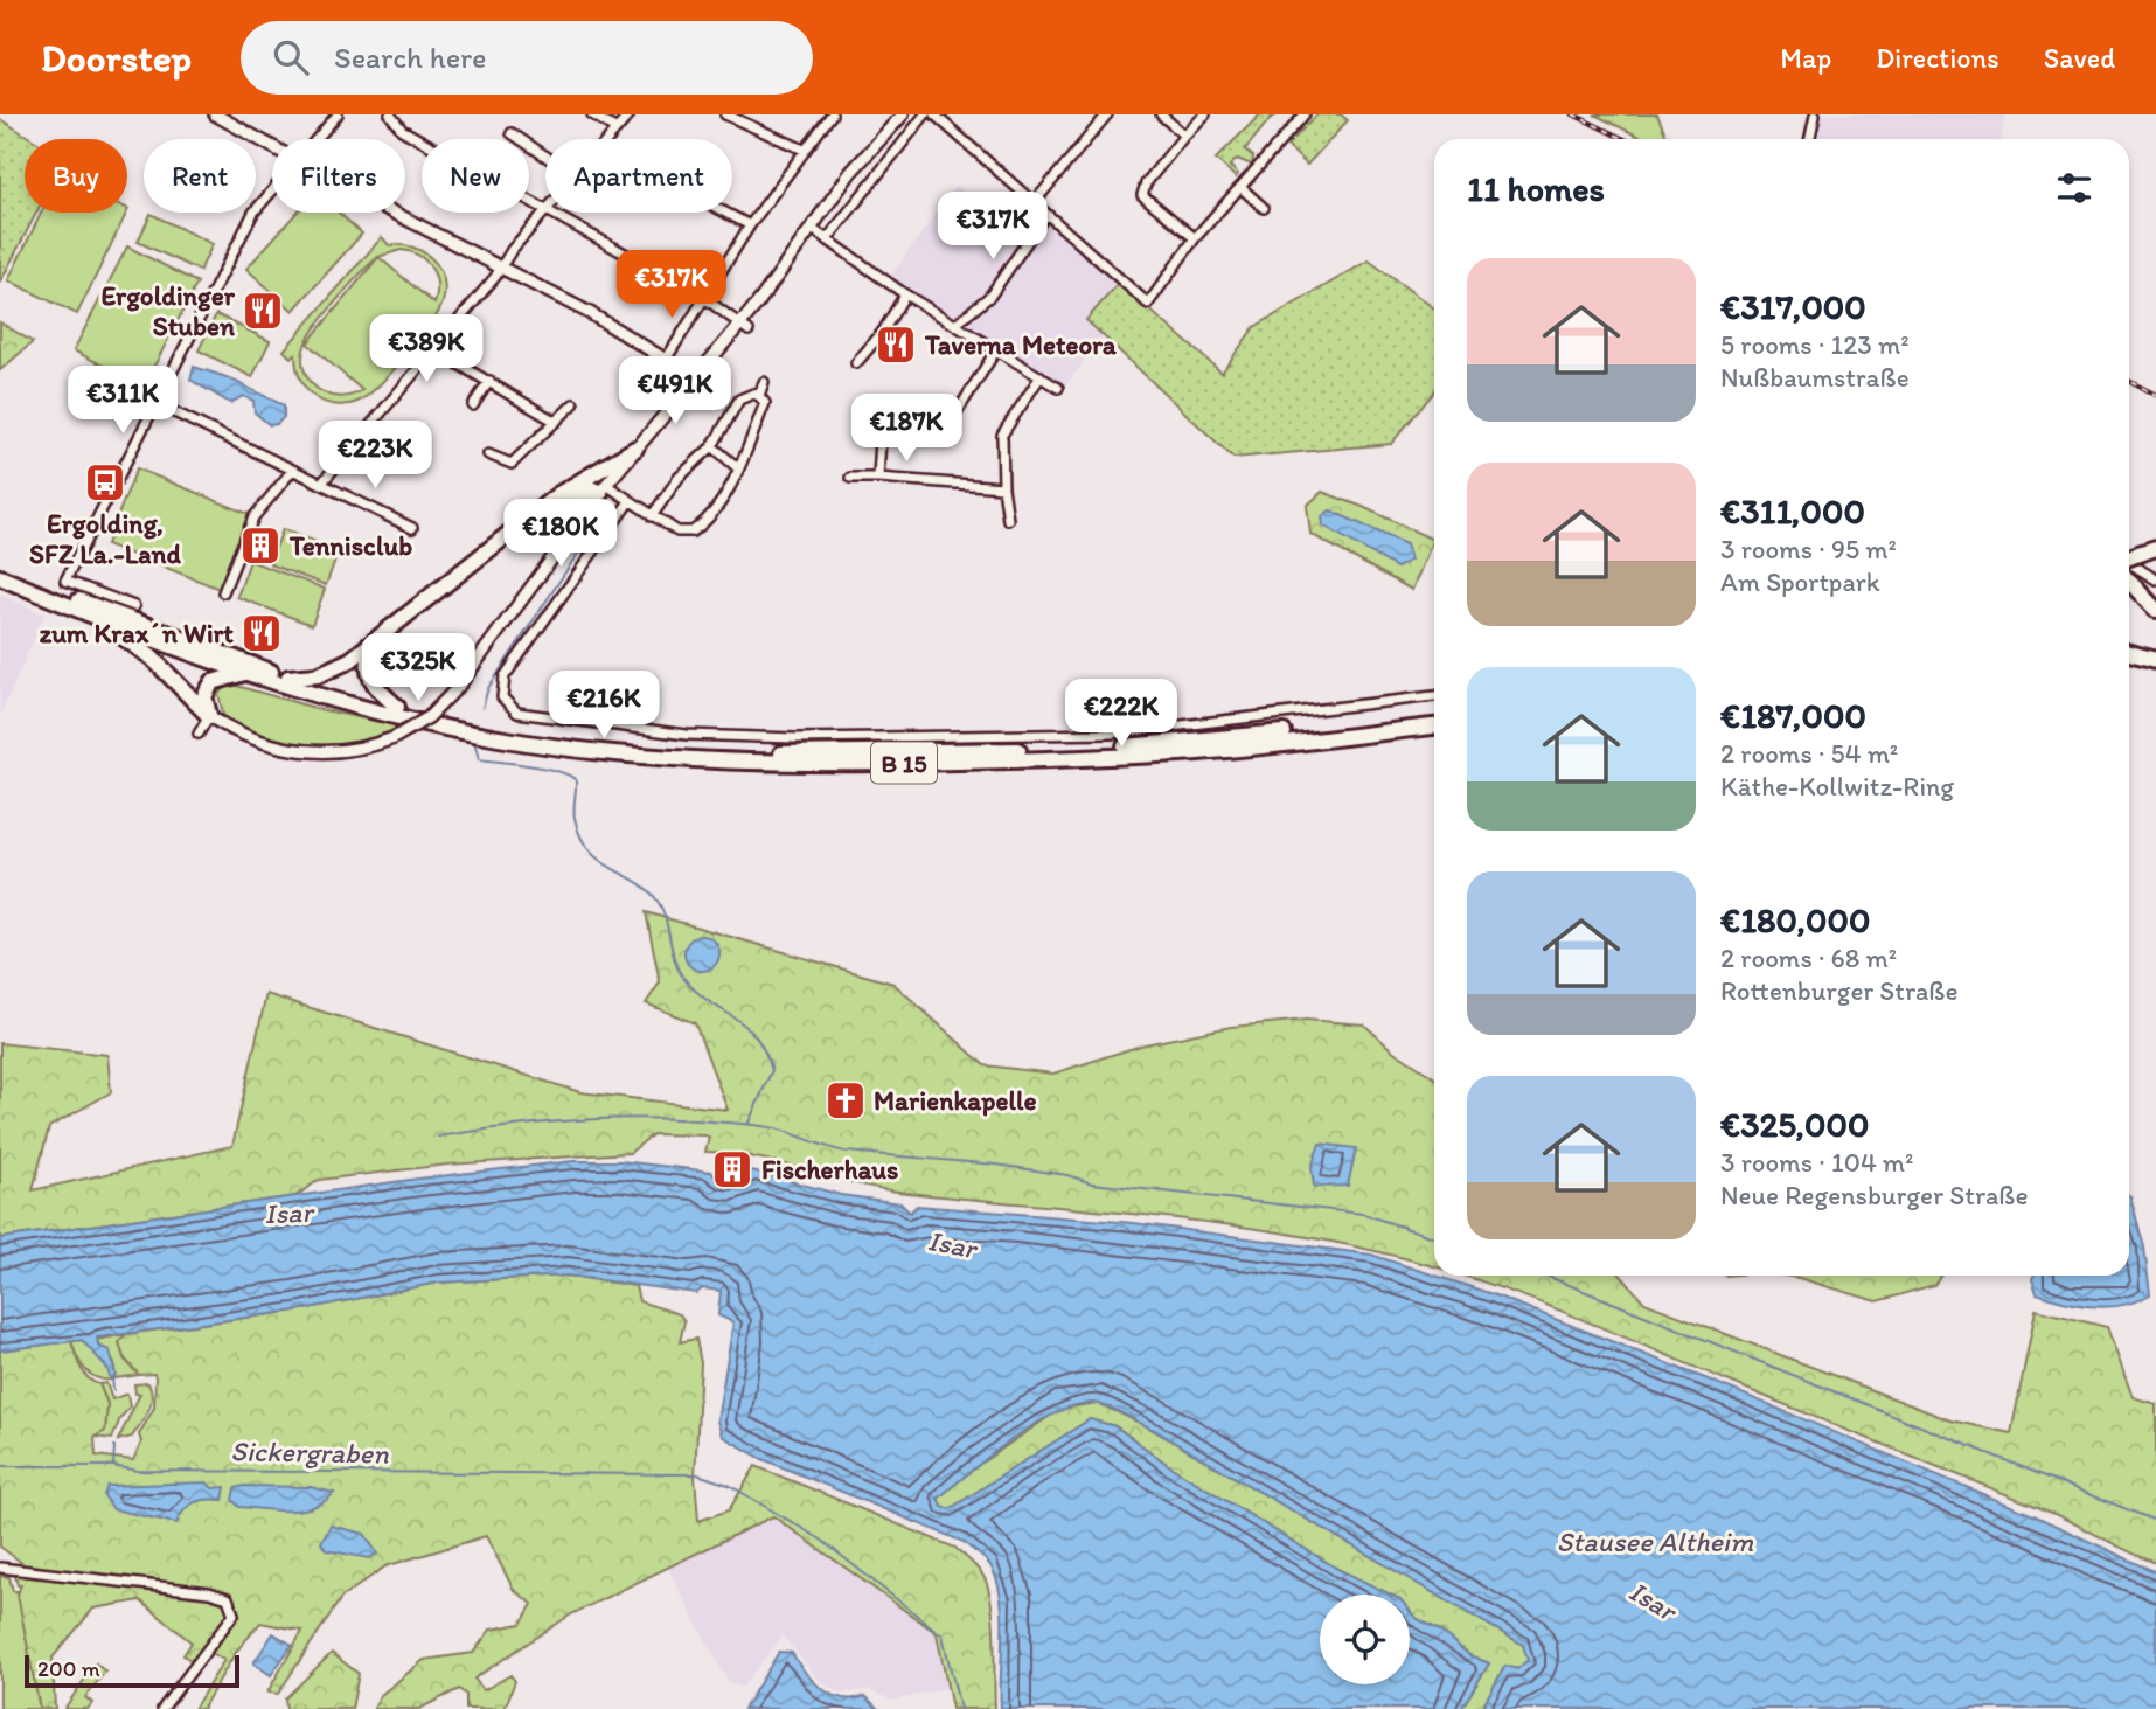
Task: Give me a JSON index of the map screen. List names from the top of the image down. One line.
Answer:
{"streets":{"highway":["B 15"]},"water":["Isar","Sickergraben","Stausee Altheim"],"places":{"restaurant":["Ergoldinger Stuben","Taverna Meteora","zum Krax´n Wirt"],"bus stop":["Ergolding, SFZ La.-Land"],"building":["Tennisclub","Fischerhaus"],"church":["Marienkapelle"]},"scale_bar":"200 m","page":{"header":"Doorstep","search":"Search here","nav":["Map","Directions","Saved"],"chip":["Buy","Rent","Filters","New","Apartment"],"heading":"11 homes","price":["€317K","€317K","€389K","€491K","€311K","€187K","€223K","€180K","€325K","€216K","€222K"],"list":[{"name":"€317,000","note":"5 rooms · 123 m² · Nußbaumstraße"},{"name":"€311,000","note":"3 rooms · 95 m² · Am Sportpark"},{"name":"€187,000","note":"2 rooms · 54 m² · Käthe-Kollwitz-Ring"},{"name":"€180,000","note":"2 rooms · 68 m² · Rottenburger Straße"},{"name":"€325,000","note":"3 rooms · 104 m² · Neue Regensburger Straße"}],"scale":"200 m"}}
